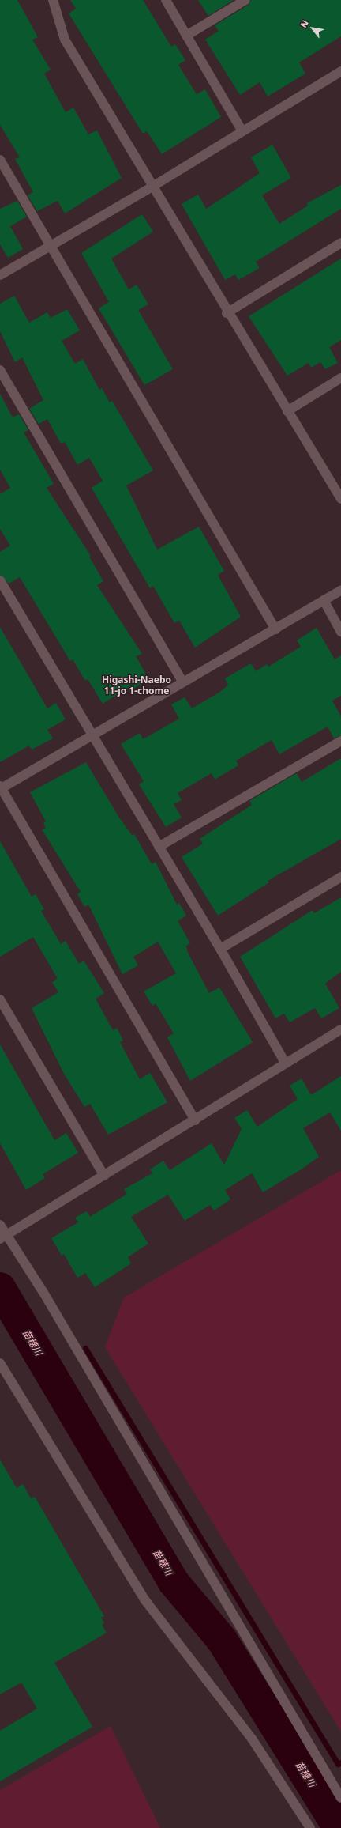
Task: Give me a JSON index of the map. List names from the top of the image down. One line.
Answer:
{"districts":["Higashi-Naebo 11-jo 1-chome"],"water":["苗穂川"],"north":"top left"}
